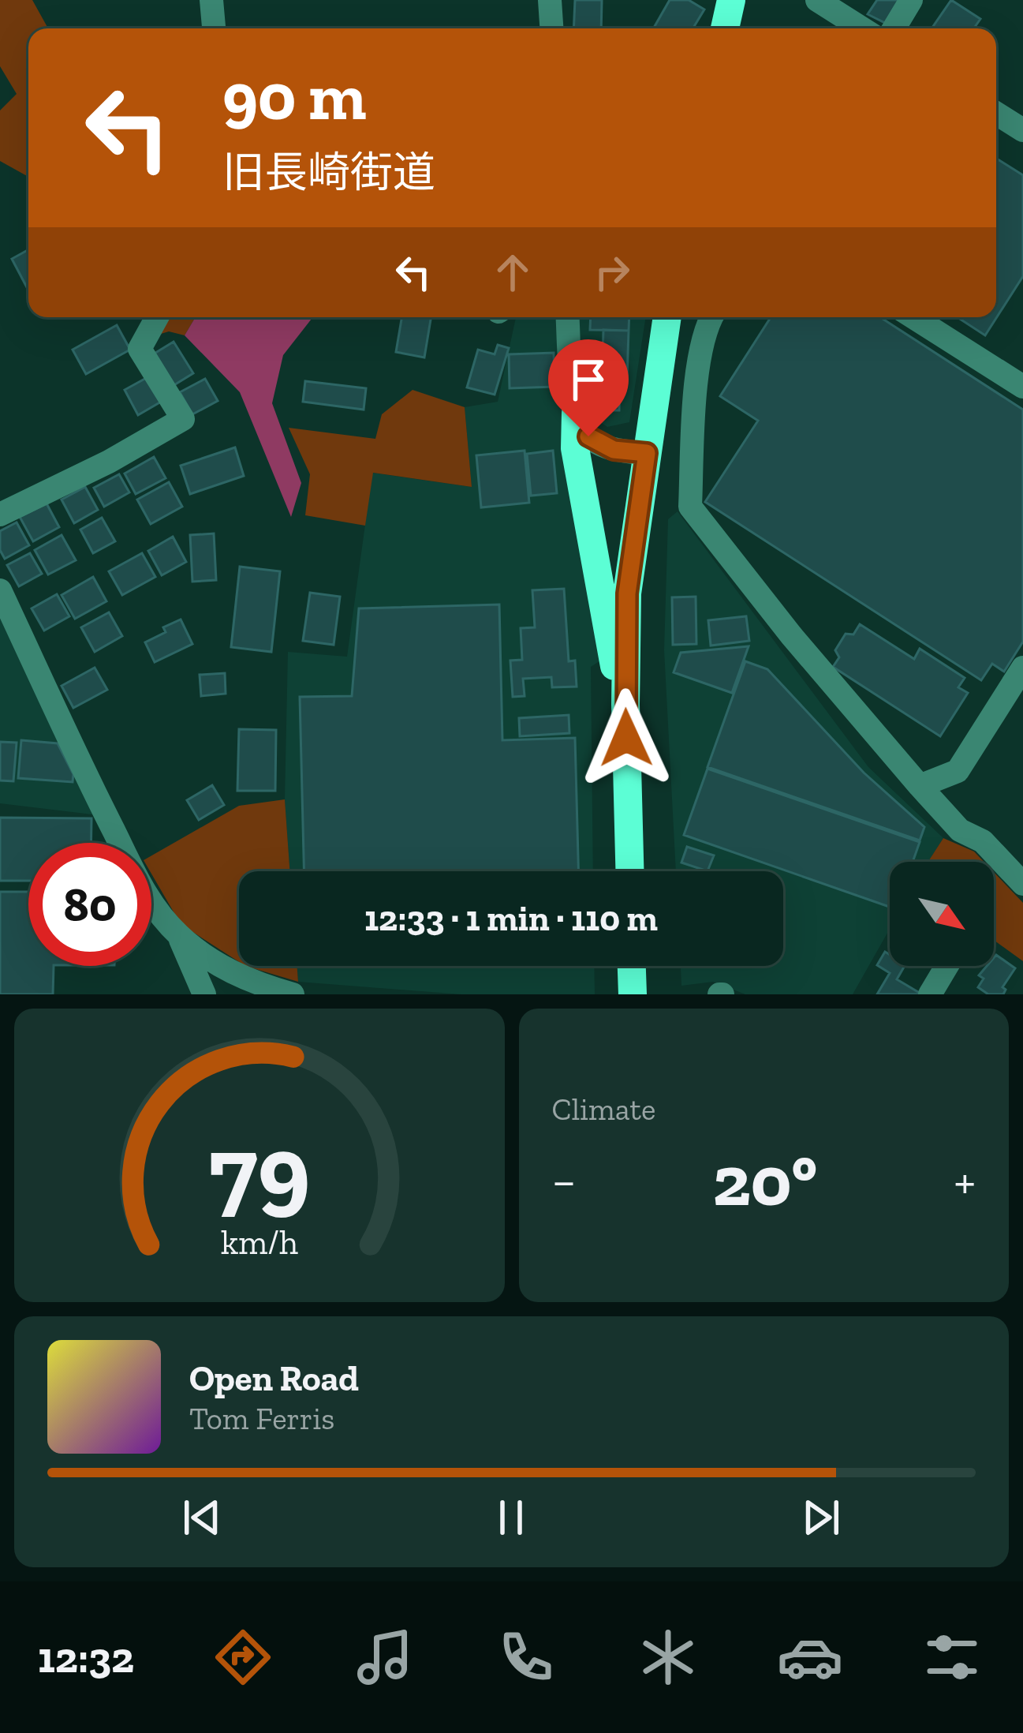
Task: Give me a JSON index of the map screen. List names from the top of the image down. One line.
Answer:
{"north":"bottom right","page":{"turn":["90 m","旧長崎街道"],"limit":"80","trip":"12:33 · 1 min · 110 m","tile":"Climate","heat":["−","20°","+"],"song":["Open Road","Tom Ferris"],"tabs":"12:32","gauge":["79","km/h"]}}
